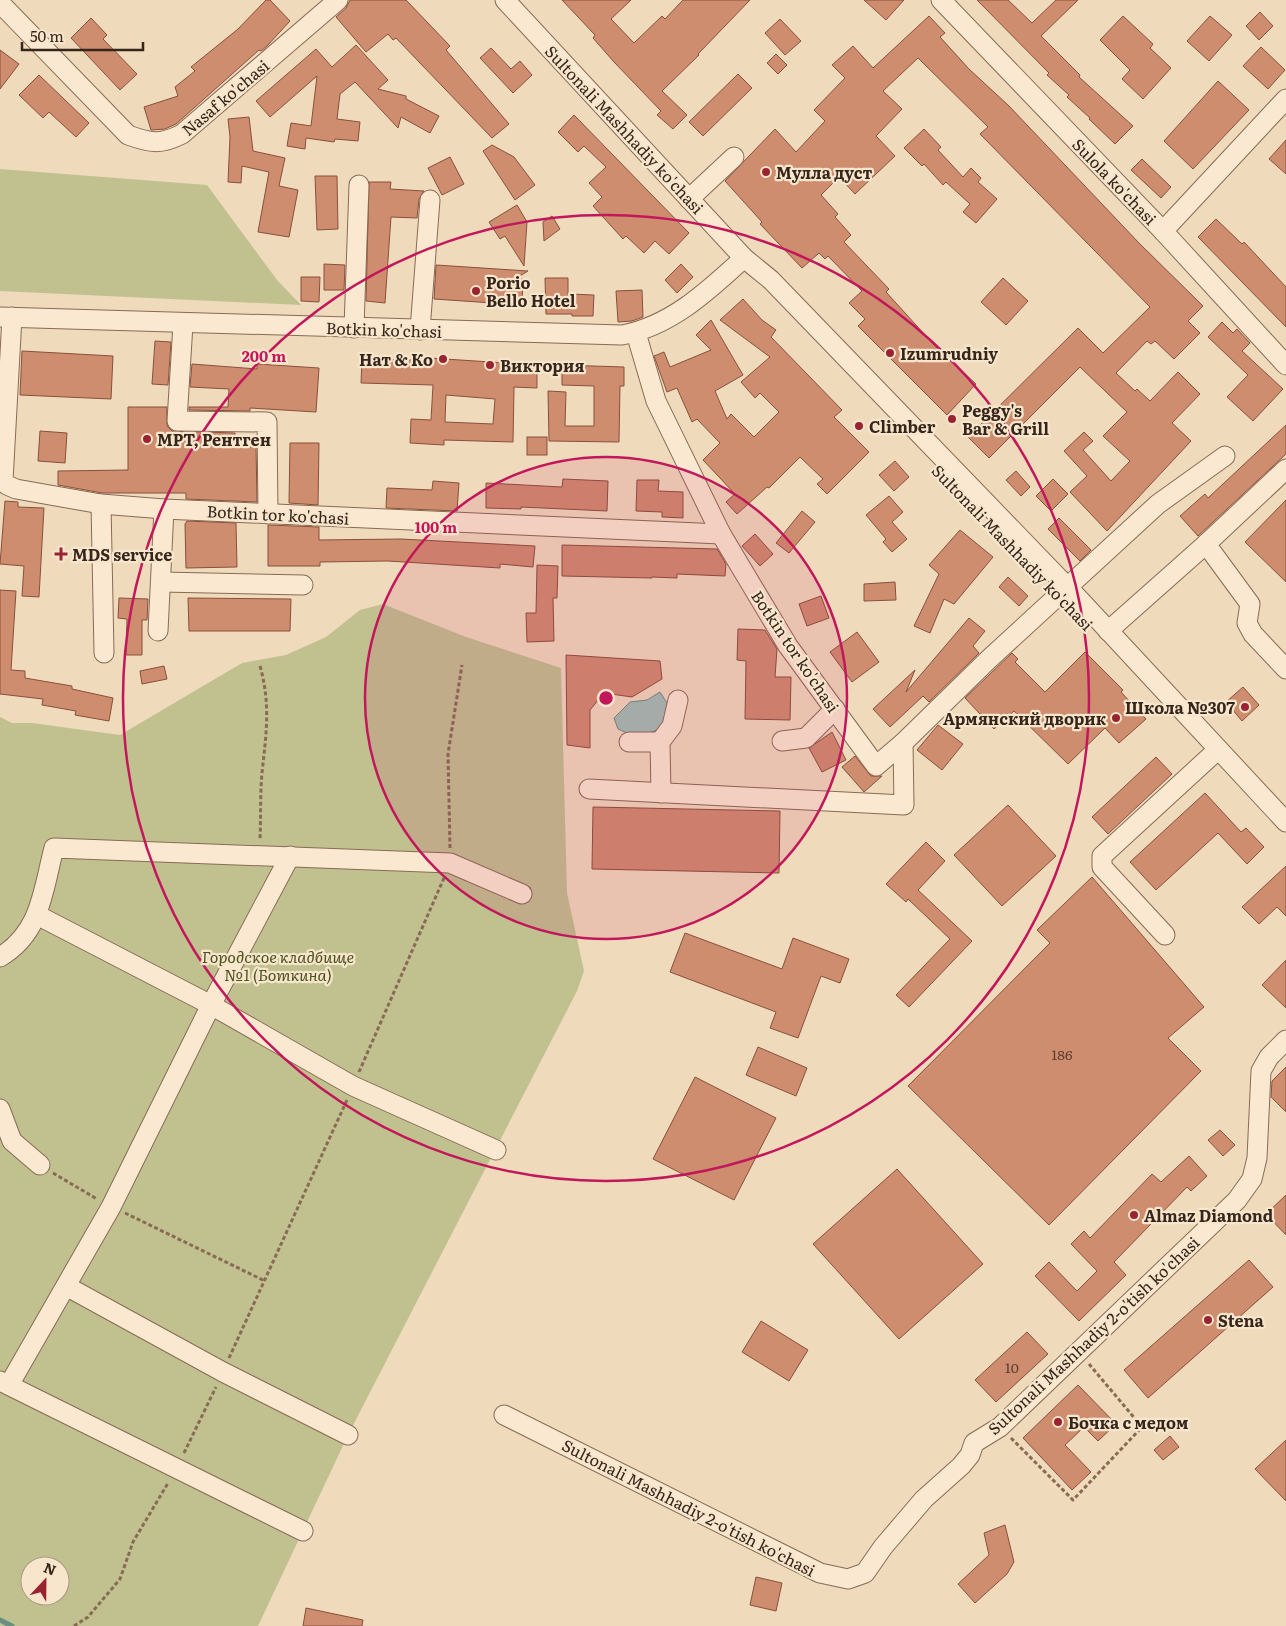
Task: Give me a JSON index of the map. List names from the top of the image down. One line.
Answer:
{"streets":{"street":["Nasaf ko'chasi","Sultonali Mashhadiy ko'chasi","Sulola ko'chasi","Botkin ko'chasi","Botkin tor ko'chasi","Sultonali Mashhadiy 2-o'tish ko'chasi"]},"crossings":[["Sultonali Mashhadiy ko'chasi","Botkin ko'chasi"],["Botkin ko'chasi","Botkin tor ko'chasi"]],"parks":["Городское кладбище №1 (Боткина)"],"places":{"other":["Мулла дуст","Porio Bello Hotel","Izumrudniy","Нат & Ко","Виктория","Peggy's Bar & Grill","Climber","МРТ, Рентген","Школа №307","Армянский дворик","Almaz Diamond","Stena","Бочка с медом"],"health":["MDS service"]},"house_numbers":["186","10"],"scale_bar":"50 m","north":"top","rings":["200 m","100 m"]}
